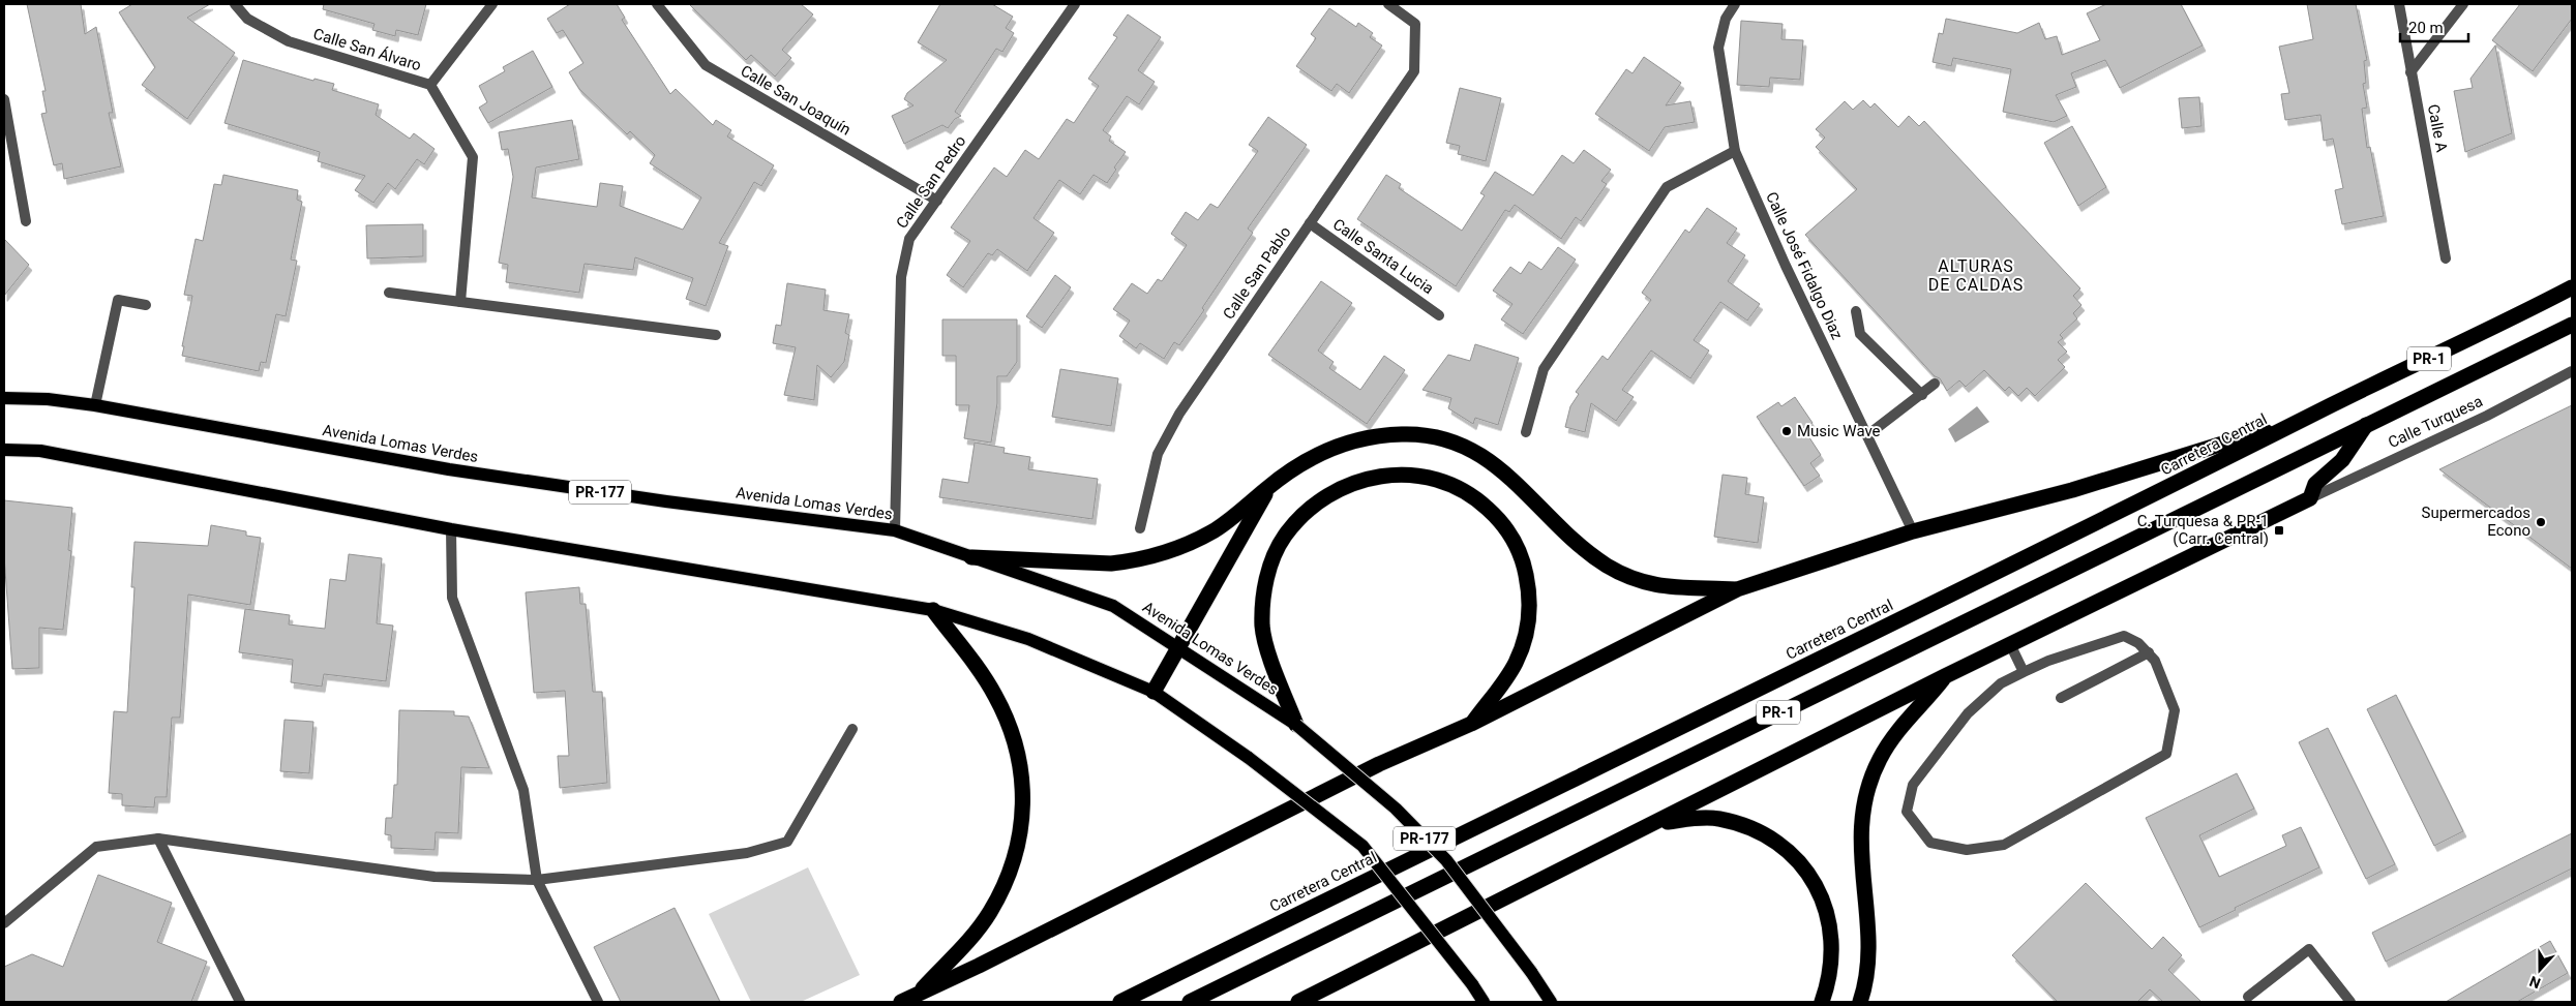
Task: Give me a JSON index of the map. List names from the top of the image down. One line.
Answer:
{"streets":{"highway":["PR-1","Carretera Central"],"main road":["Avenida Lomas Verdes","PR-177"],"street":["Calle San Álvaro","Calle San Joaquín","Calle A","Calle San Pedro","Calle Santa Lucia","Calle José Fidalgo Diaz","Calle San Pablo","Calle Turquesa"]},"crossings":[["Calle San Joaquín","Calle San Pedro"],["Calle San Pedro","Avenida Lomas Verdes"],["Calle Santa Lucia","Calle San Pablo"]],"districts":["ALTURAS DE CALDAS"],"places":{"other":["Music Wave","Supermercados Econo"],"transit":["C. Turquesa & PR-1 (Carr. Central)"]},"scale_bar":"20 m","north":"bottom"}
